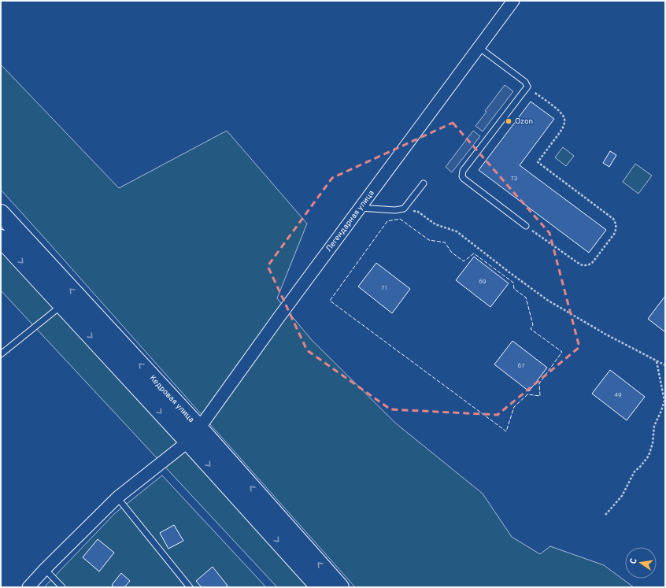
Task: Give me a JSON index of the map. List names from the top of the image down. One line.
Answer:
{"streets":{"main road":["Кедровая улица"],"street":["Легендарная улица"]},"crossings":[["Легендарная улица","Кедровая улица"]],"places":["Ozon"],"house_numbers":["73","69","71","67","49"],"north":"left"}
